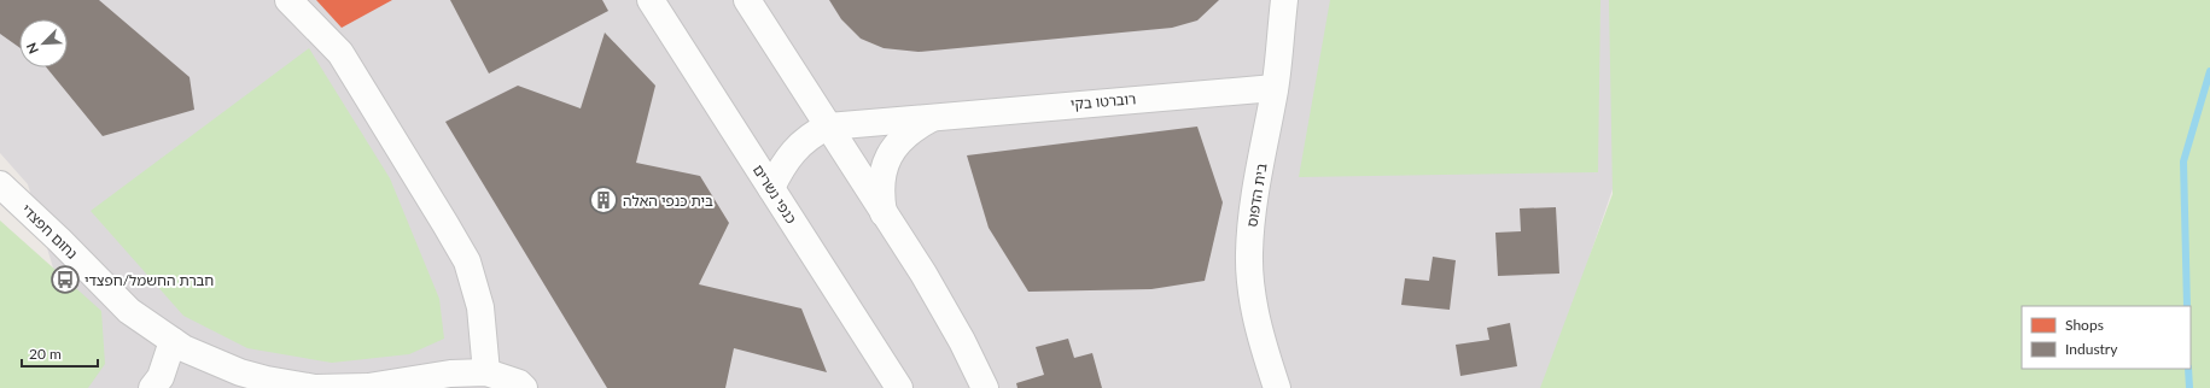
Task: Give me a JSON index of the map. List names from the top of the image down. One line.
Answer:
{"streets":{"street":["רוברטו בקי","כנפי נשרים","בית הדפוס","נחום חפצדי"]},"crossings":[["רוברטו בקי","כנפי נשרים"],["רוברטו בקי","בית הדפוס"]],"places":{"building":["בית כנפי האלה"],"bus stop":["חברת החשמל/חפצדי"]},"legend":["Shops","Industry"],"scale_bar":"20 m","north":"bottom left"}
